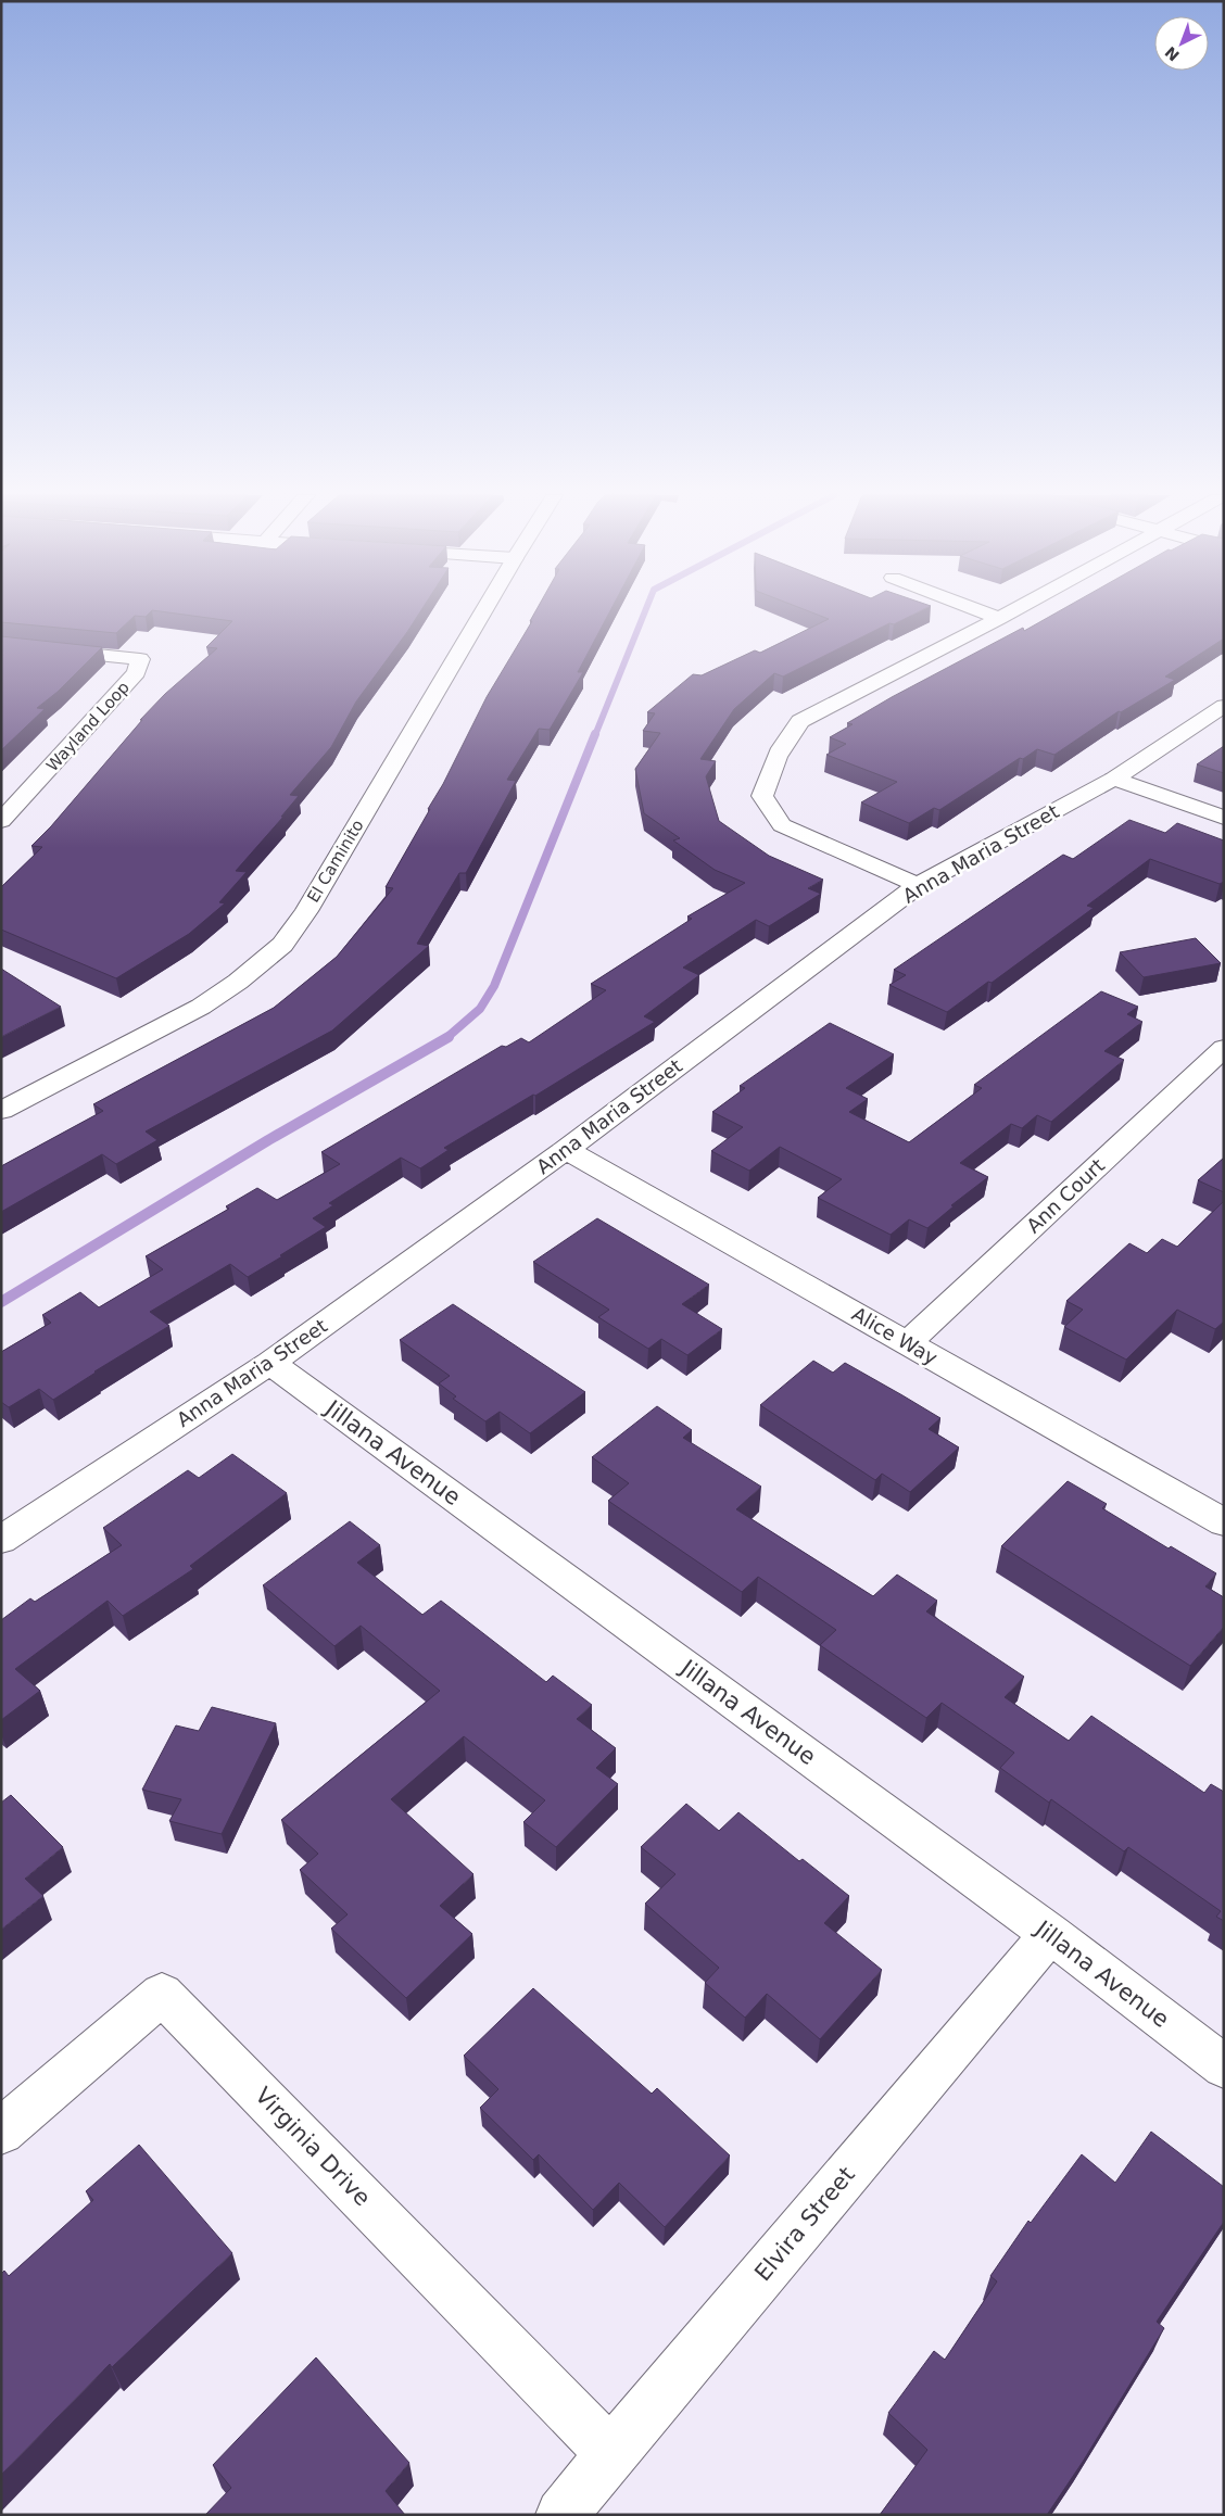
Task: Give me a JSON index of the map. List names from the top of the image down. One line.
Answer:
{"streets":{"street":["Wayland Loop","Anna Maria Street","El Caminito","Ann Court","Alice Way","Jillana Avenue","Virginia Drive","Elvira Street"]},"crossings":[["Anna Maria Street","Alice Way"],["Anna Maria Street","Jillana Avenue"],["Ann Court","Alice Way"],["Jillana Avenue","Elvira Street"],["Virginia Drive","Elvira Street"]],"north":"bottom left"}
